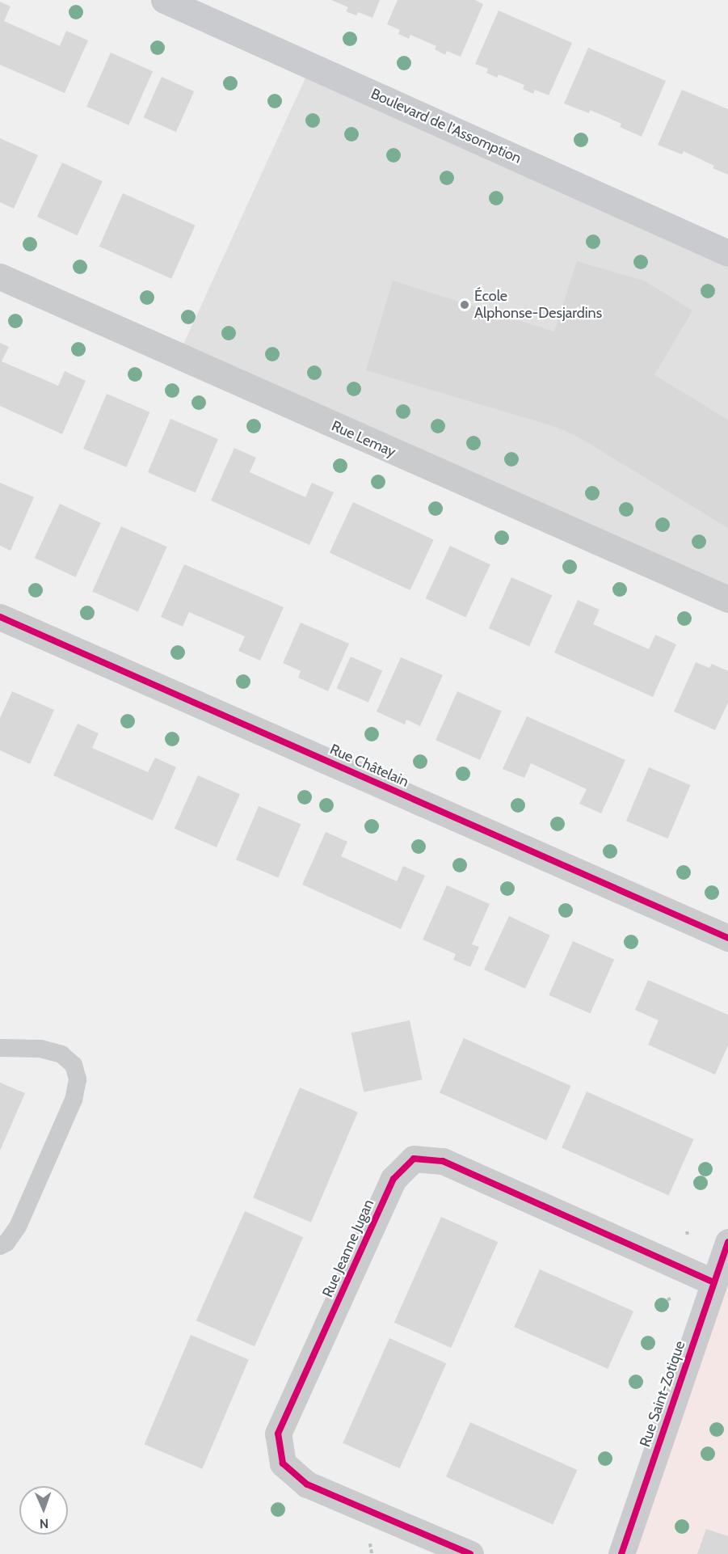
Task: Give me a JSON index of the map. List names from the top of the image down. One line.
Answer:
{"streets":{"street":["Boulevard de l'Assomption","Rue Lemay","Rue Châtelain","Rue Jeanne Jugan","Rue Saint-Zotique"]},"crossings":[["Rue Jeanne Jugan","Rue Saint-Zotique"]],"places":["École Alphonse-Desjardins"],"north":"bottom"}
